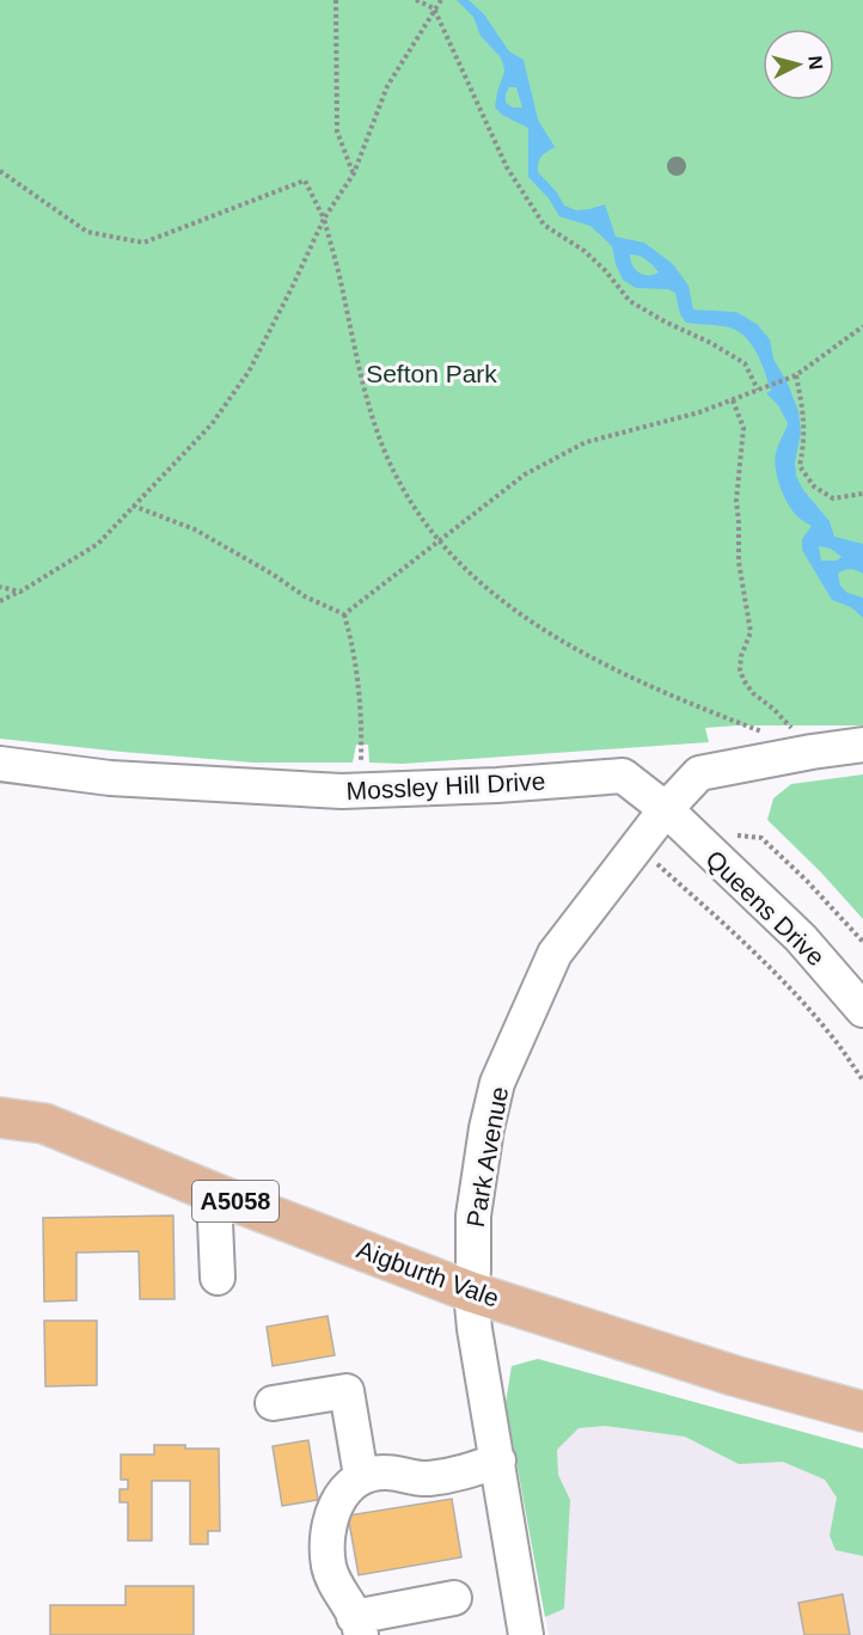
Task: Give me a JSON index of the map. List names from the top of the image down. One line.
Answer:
{"streets":{"main road":["A5058","Aigburth Vale"],"street":["Mossley Hill Drive","Queens Drive","Park Avenue"]},"crossings":[["Mossley Hill Drive","Queens Drive"],["Mossley Hill Drive","Park Avenue"],["Queens Drive","Park Avenue"],["Park Avenue","Aigburth Vale"]],"parks":["Sefton Park"],"north":"right"}
